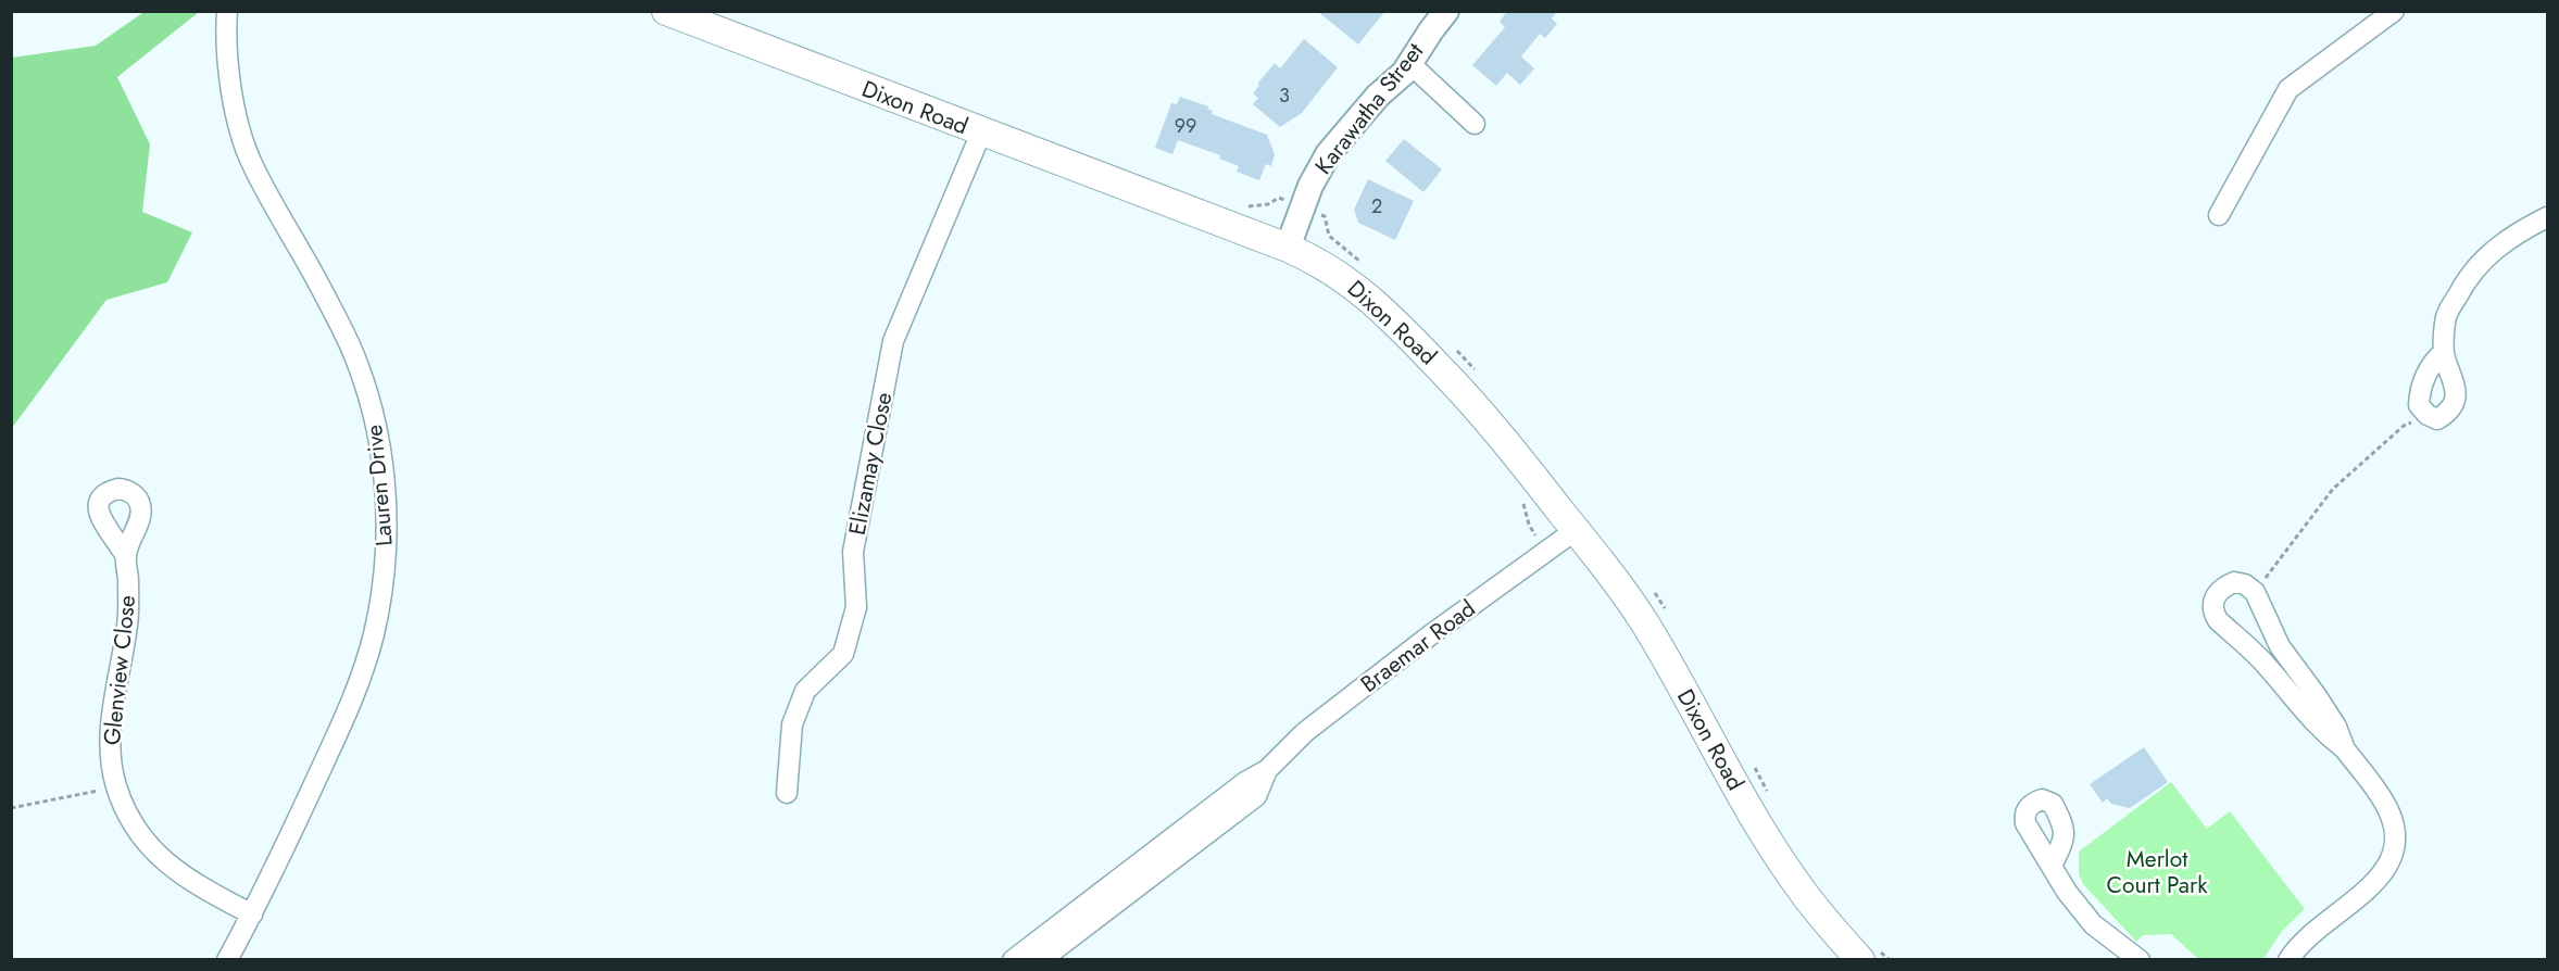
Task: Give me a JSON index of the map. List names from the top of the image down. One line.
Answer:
{"streets":{"main road":["Dixon Road"],"street":["Karawatha Street","Elizamay Close","Lauren Drive","Braemar Road","Glenview Close"]},"crossings":[["Dixon Road","Karawatha Street"],["Dixon Road","Elizamay Close"],["Dixon Road","Braemar Road"],["Lauren Drive","Glenview Close"]],"parks":["Merlot Court Park"],"house_numbers":["3","99","2"]}
